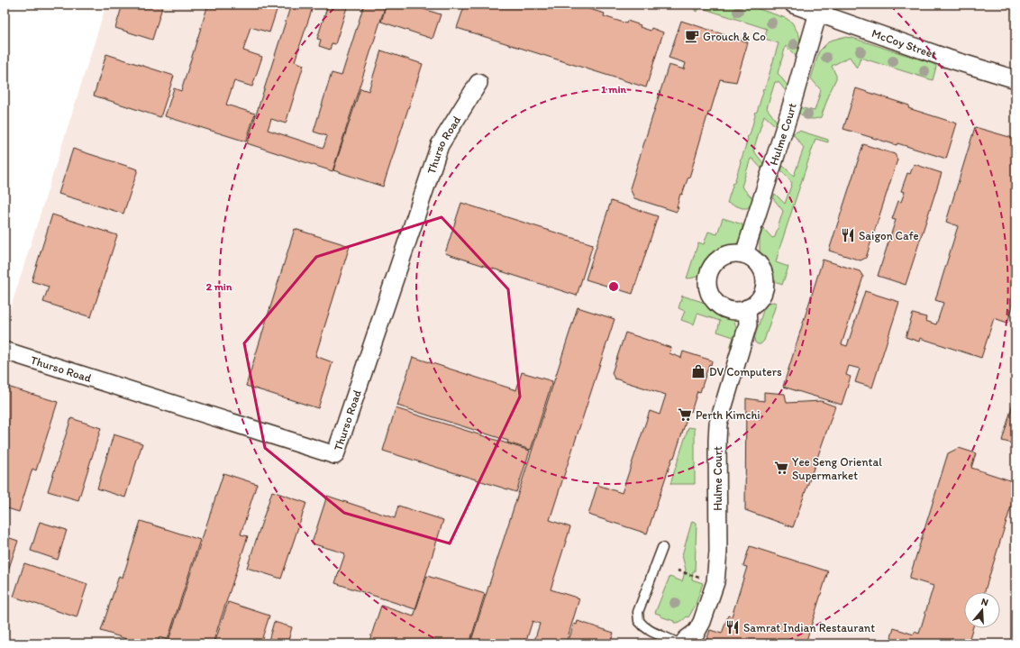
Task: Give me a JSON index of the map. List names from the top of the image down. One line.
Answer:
{"streets":{"street":["McCoy Street","Hulme Court","Thurso Road"]},"crossings":[["McCoy Street","Hulme Court"]],"places":{"cafe":["Grouch & Co"],"restaurant":["Saigon Cafe","Samrat Indian Restaurant"],"shop":["DV Computers"],"supermarket":["Perth Kimchi","Yee Seng Oriental Supermarket"]},"north":"top","rings":["1 min","2 min"]}
